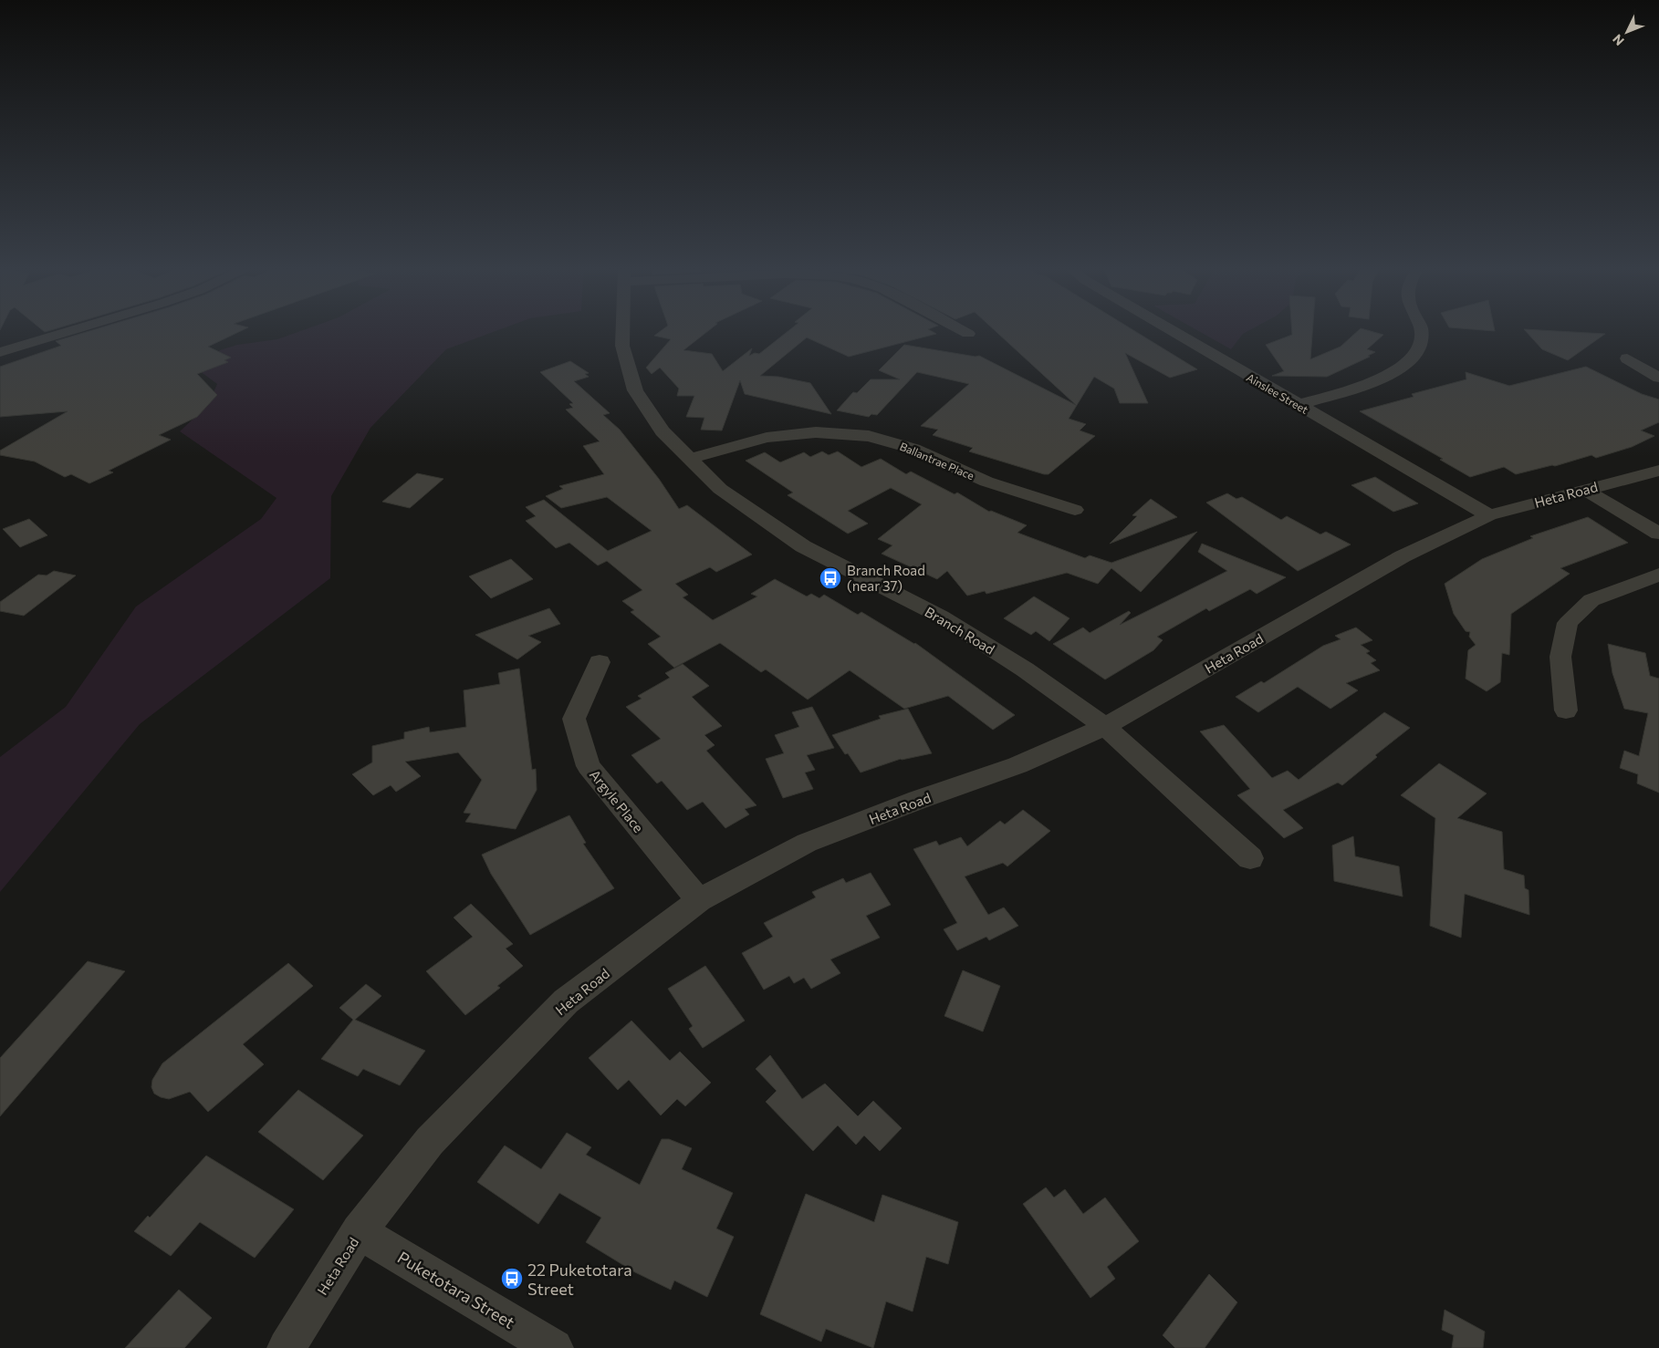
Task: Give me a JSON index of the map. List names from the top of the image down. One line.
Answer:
{"streets":{"street":["Ainslee Street","Ballantrae Place","Heta Road","Branch Road","Argyle Place","Puketotara Street"]},"crossings":[["Ainslee Street","Heta Road"],["Ballantrae Place","Branch Road"],["Heta Road","Branch Road"],["Heta Road","Argyle Place"],["Heta Road","Puketotara Street"]],"places":{"bus stop":["Branch Road (near 37)","22 Puketotara Street"]},"north":"bottom left"}
